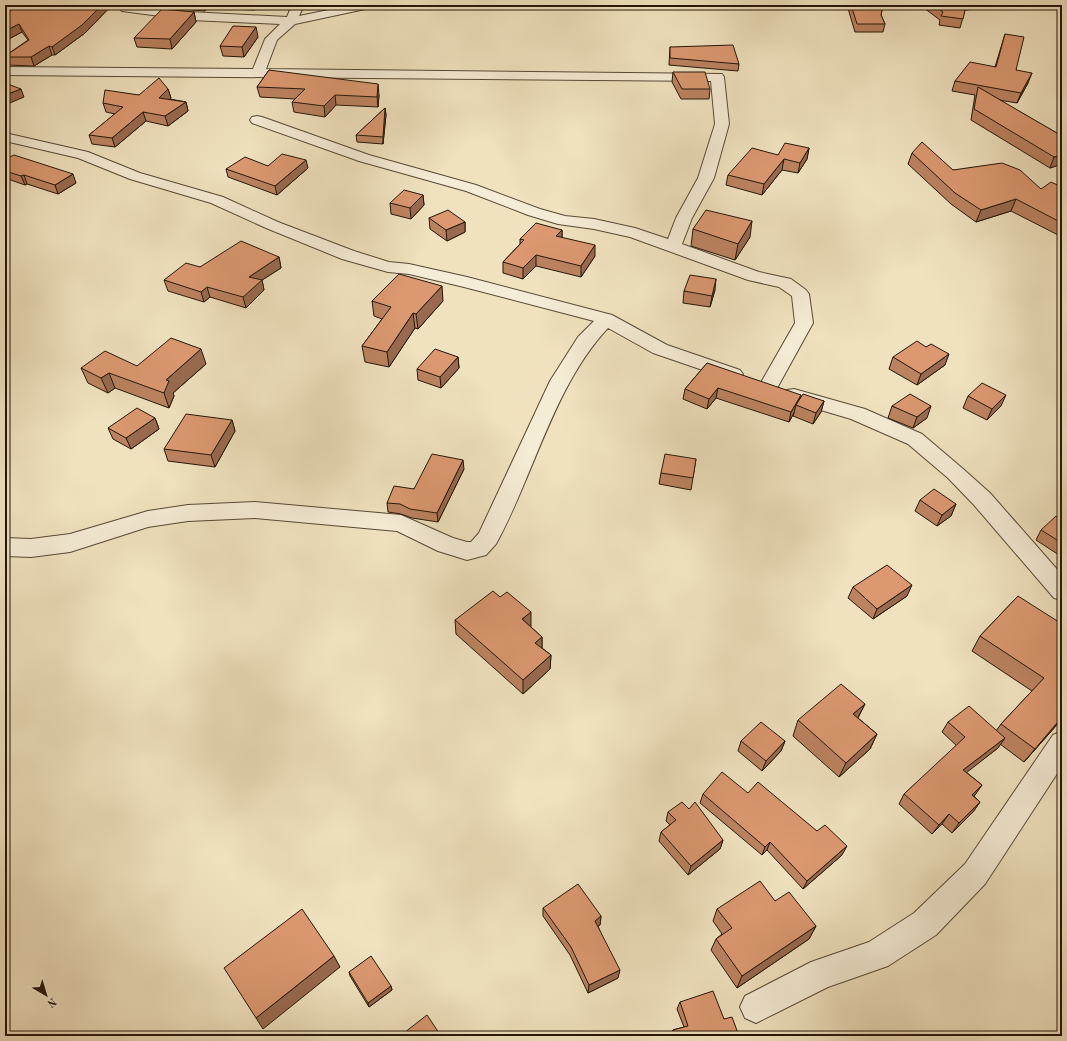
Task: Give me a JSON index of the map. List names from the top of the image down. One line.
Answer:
{"north":"bottom right"}
